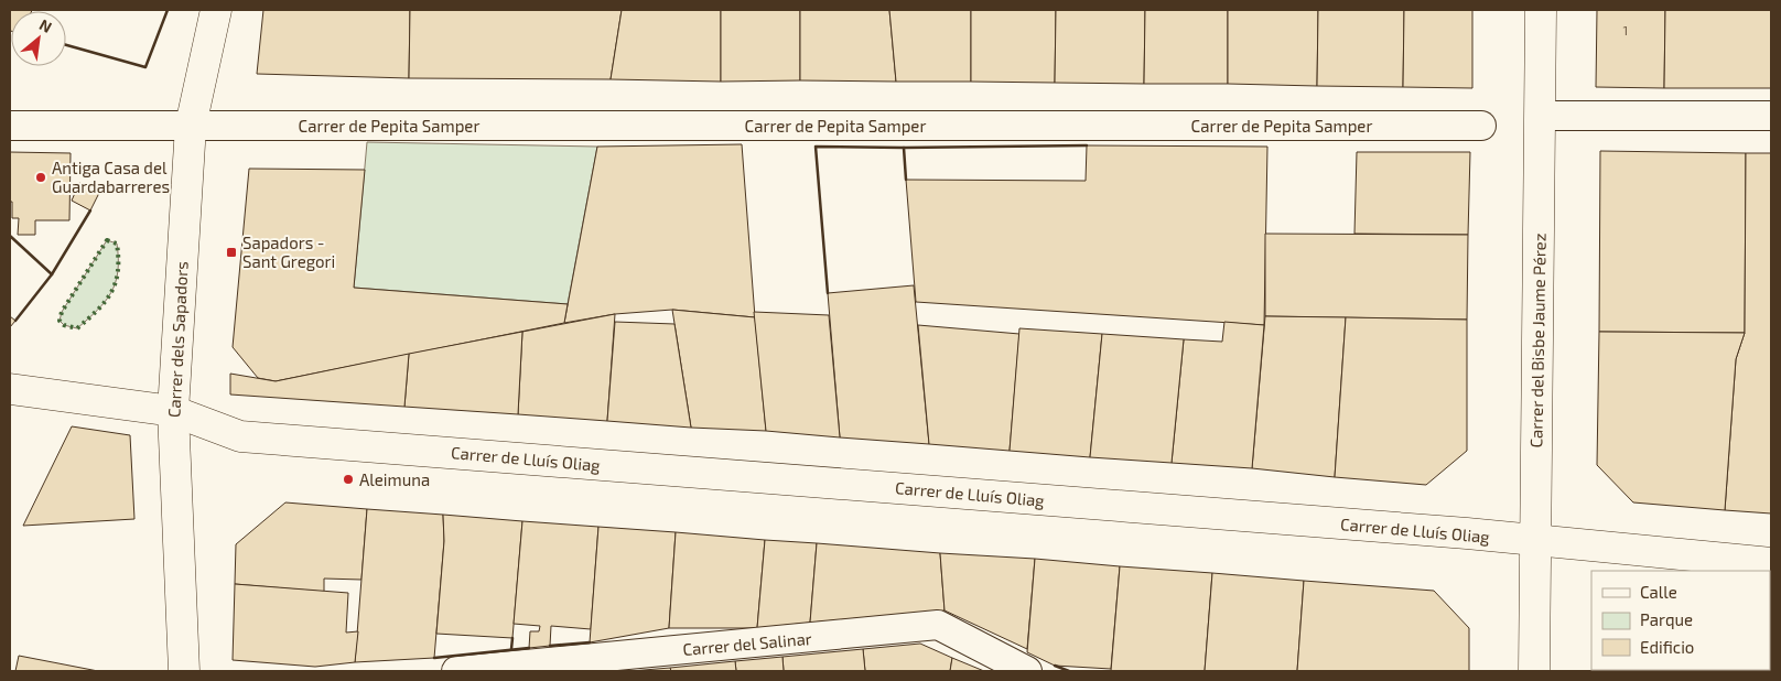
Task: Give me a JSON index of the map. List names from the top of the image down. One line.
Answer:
{"streets":{"street":["Carrer de Pepita Samper","Carrer dels Sapadors","Carrer del Bisbe Jaume Pérez","Carrer de Lluís Oliag","Carrer del Salinar"]},"crossings":[["Carrer de Pepita Samper","Carrer dels Sapadors"],["Carrer dels Sapadors","Carrer de Lluís Oliag"],["Carrer del Bisbe Jaume Pérez","Carrer de Lluís Oliag"]],"places":{"other":["Antiga Casa del Guardabarreres","Aleimuna"],"transit":["Sapadors - Sant Gregori"]},"house_numbers":["1"],"legend":["Calle","Parque","Edificio"],"north":"top right"}
